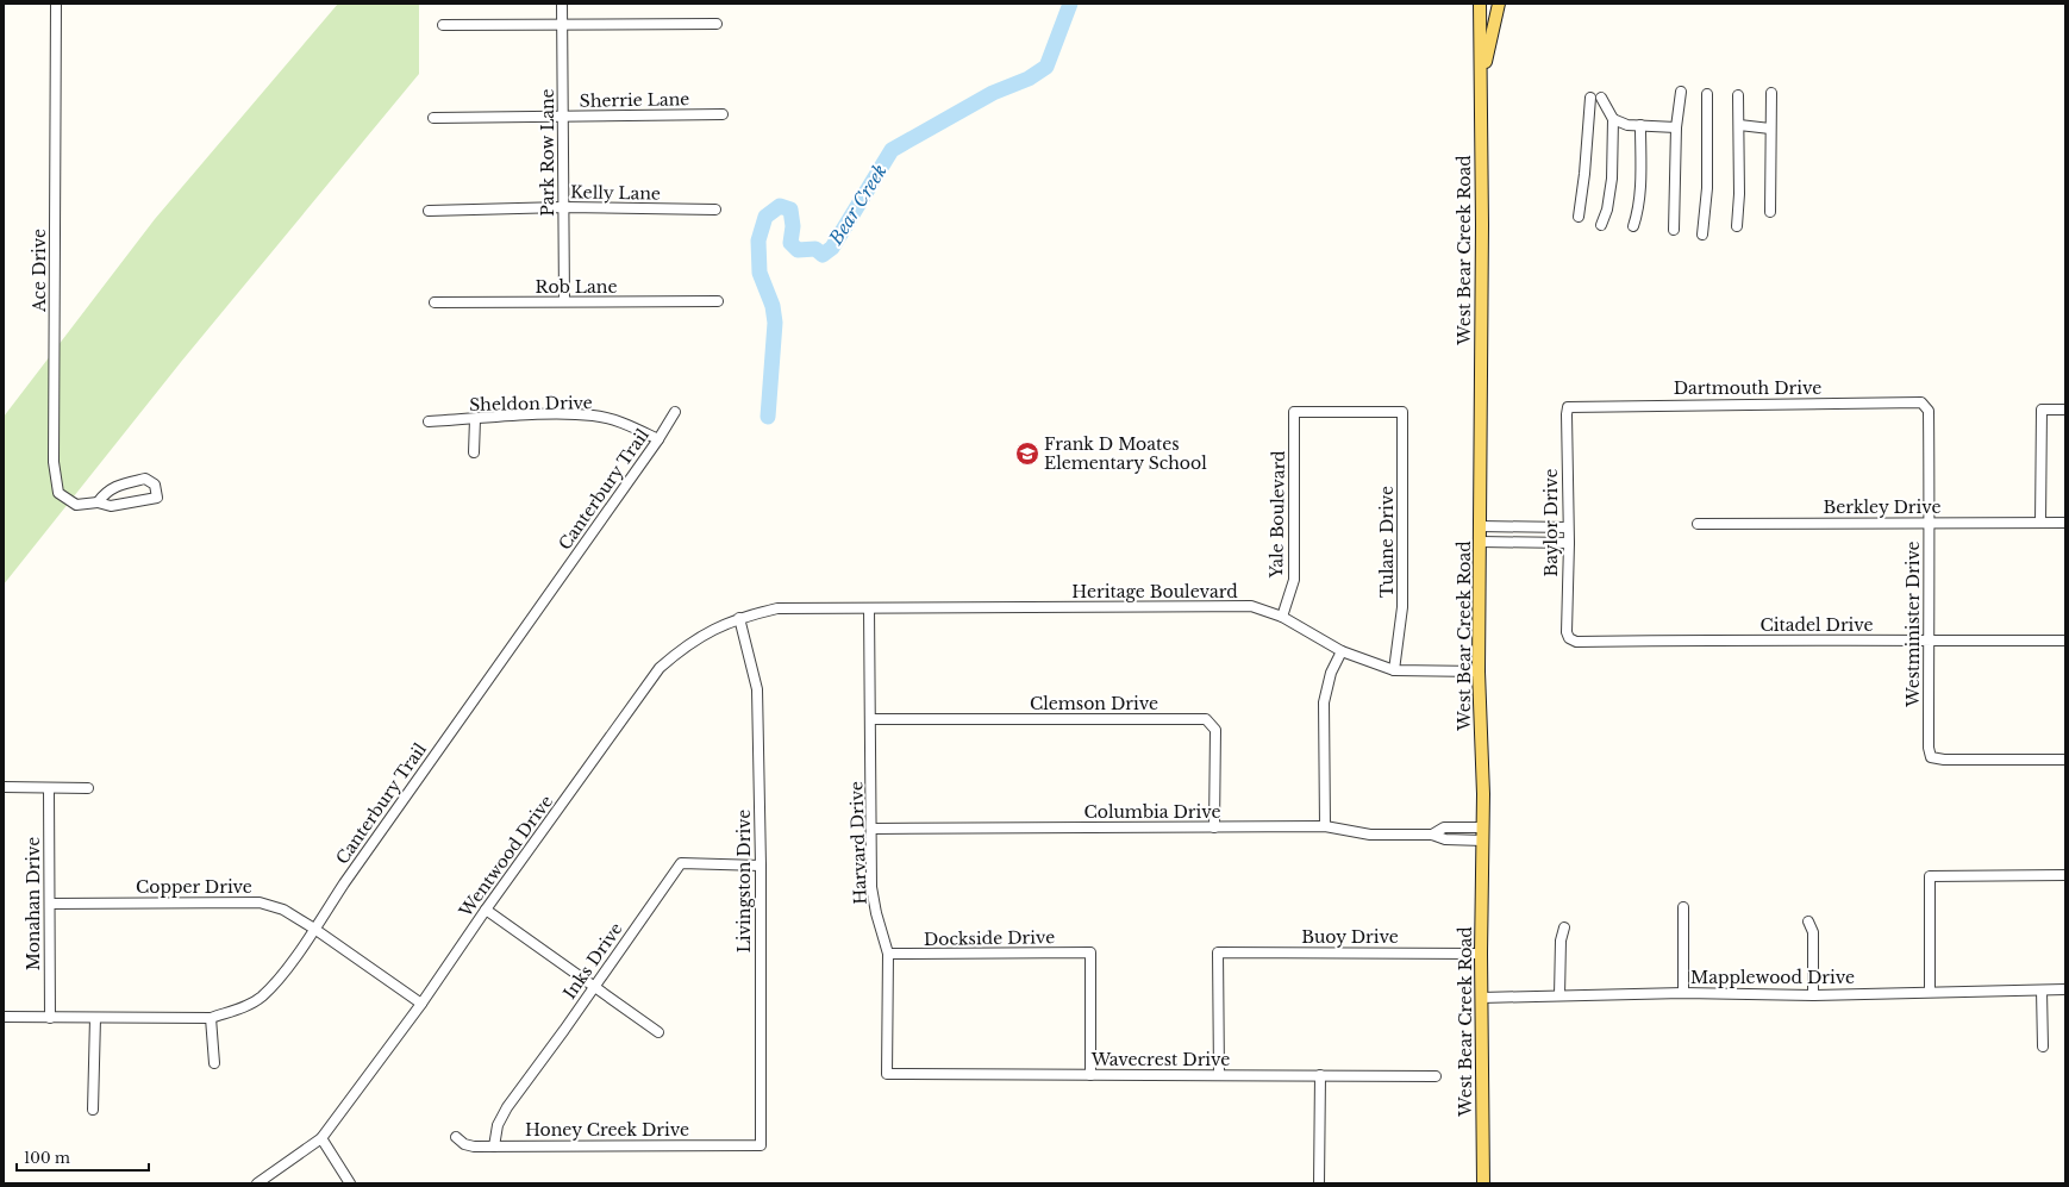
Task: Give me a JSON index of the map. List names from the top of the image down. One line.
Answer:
{"streets":{"main road":["West Bear Creek Road"],"street":["Sherrie Lane","Park Row Lane","Kelly Lane","Ace Drive","Rob Lane","Dartmouth Drive","Sheldon Drive","Canterbury Trail","Berkley Drive","Yale Boulevard","Baylor Drive","Tulane Drive","Heritage Boulevard","Westminister Drive","Citadel Drive","Clemson Drive","Columbia Drive","Harvard Drive","Wentwood Drive","Livingston Drive","Copper Drive","Monahan Drive","Buoy Drive","Dockside Drive","Inks Drive","Mapplewood Drive","Wavecrest Drive","Honey Creek Drive"]},"crossings":[["Sherrie Lane","Park Row Lane"],["Park Row Lane","Kelly Lane"],["Park Row Lane","Rob Lane"],["West Bear Creek Road","Heritage Boulevard"],["West Bear Creek Road","Columbia Drive"],["West Bear Creek Road","Buoy Drive"],["West Bear Creek Road","Mapplewood Drive"],["Dartmouth Drive","Baylor Drive"],["Dartmouth Drive","Westminister Drive"],["Sheldon Drive","Canterbury Trail"],["Canterbury Trail","Copper Drive"],["Canterbury Trail","Monahan Drive"],["Berkley Drive","Westminister Drive"],["Yale Boulevard","Tulane Drive"],["Yale Boulevard","Heritage Boulevard"],["Baylor Drive","Citadel Drive"],["Tulane Drive","Heritage Boulevard"],["Heritage Boulevard","Harvard Drive"],["Heritage Boulevard","Wentwood Drive"],["Westminister Drive","Citadel Drive"],["Clemson Drive","Columbia Drive"],["Clemson Drive","Harvard Drive"],["Columbia Drive","Harvard Drive"],["Harvard Drive","Dockside Drive"],["Harvard Drive","Wavecrest Drive"],["Wentwood Drive","Livingston Drive"],["Wentwood Drive","Copper Drive"],["Livingston Drive","Inks Drive"],["Livingston Drive","Honey Creek Drive"],["Copper Drive","Monahan Drive"],["Buoy Drive","Wavecrest Drive"],["Dockside Drive","Wavecrest Drive"],["Inks Drive","Honey Creek Drive"]],"water":["Bear Creek"],"places":{"school or university":["Frank D Moates Elementary School"]},"scale_bar":"100 m"}
